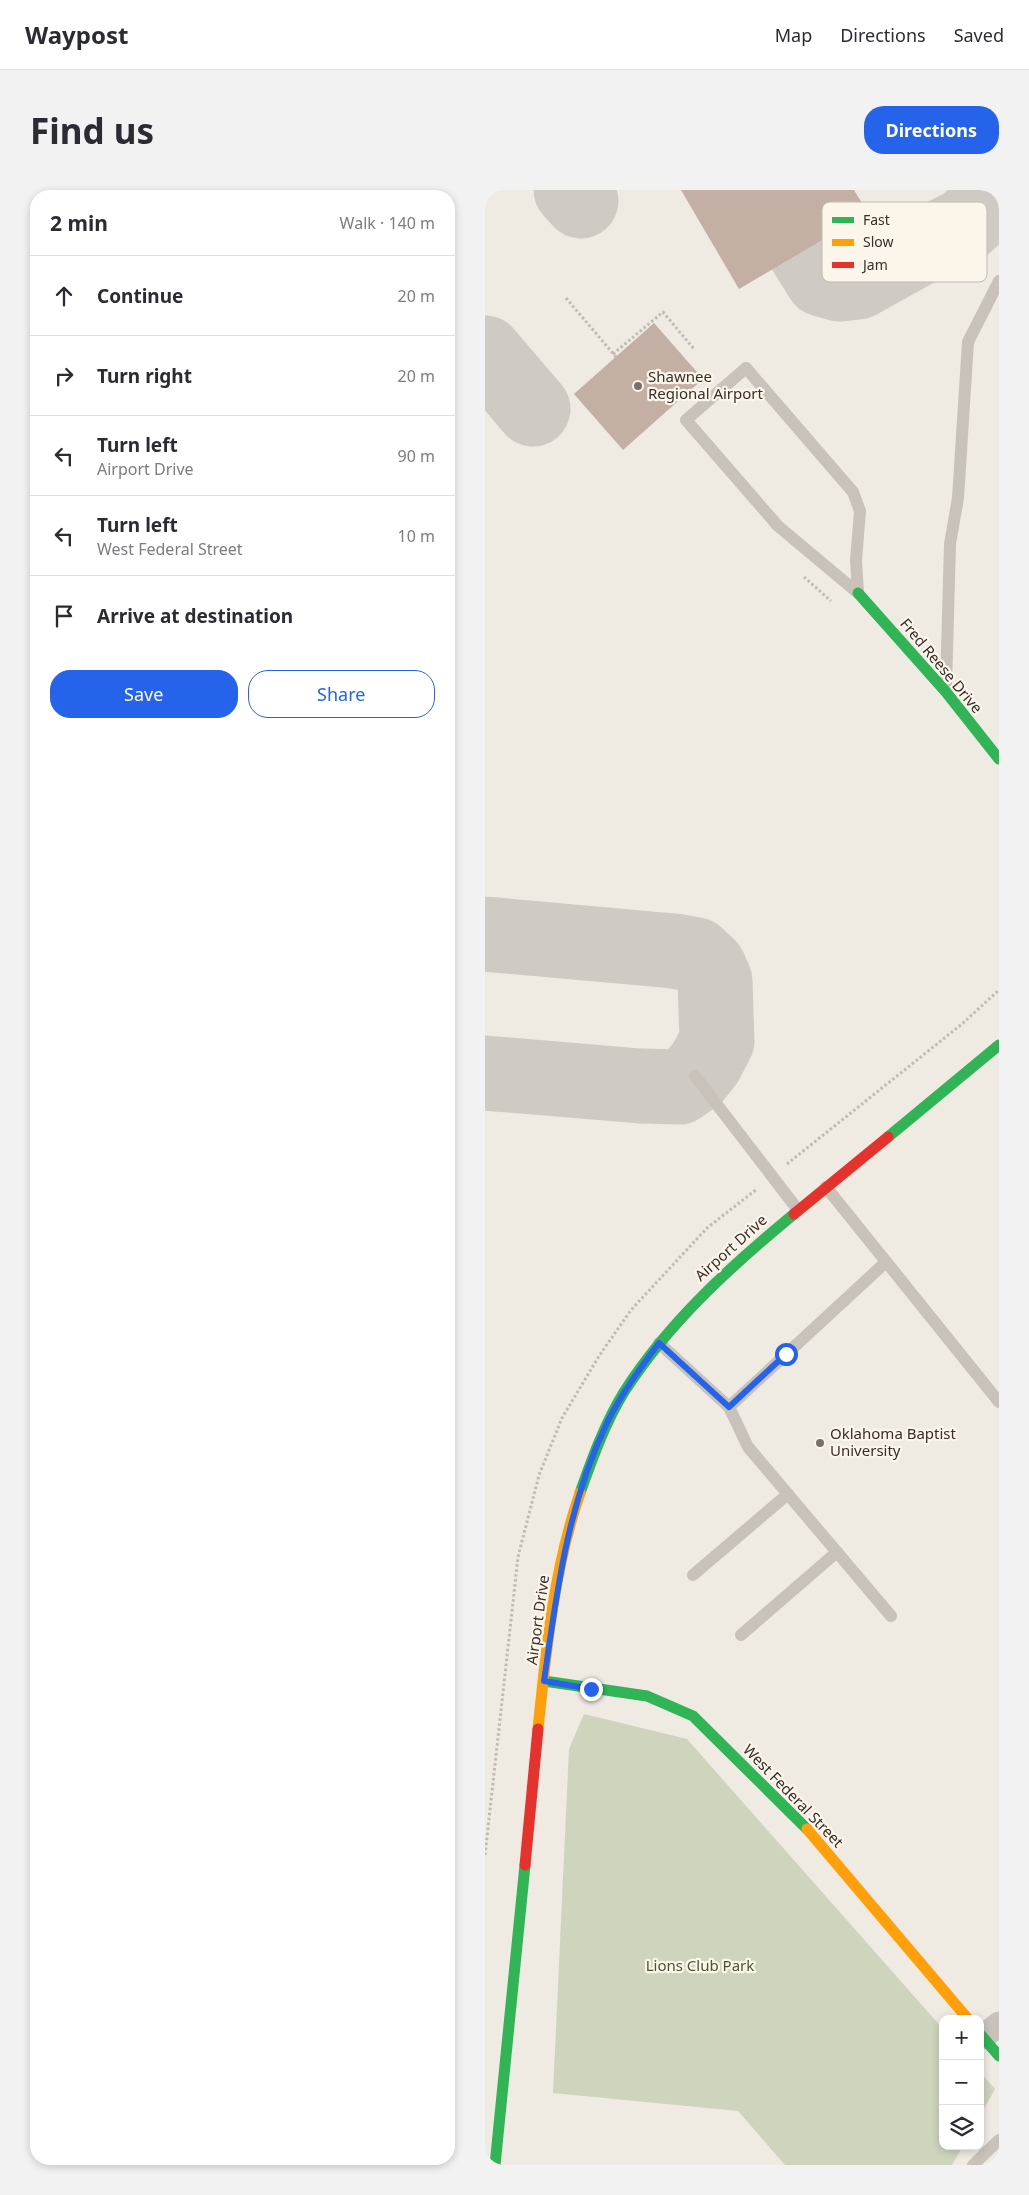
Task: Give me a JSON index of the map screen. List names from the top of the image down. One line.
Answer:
{"streets":{"street":["Fred Reese Drive","Airport Drive","West Federal Street"]},"crossings":[["Airport Drive","West Federal Street"]],"parks":["Lions Club Park"],"places":["Shawnee Regional Airport","Oklahoma Baptist University"],"legend":["Fast","Slow","Jam"],"page":{"header":"Waypost","nav":["Map","Directions","Saved"],"buttons":["Directions",["Save","Share"]],"title":"Find us","heading":["2 min","Walk · 140 m"],"list":[["Continue","20 m"],["Turn right","20 m"],["Turn left","Airport Drive","90 m"],["Turn left","West Federal Street","10 m"],"Arrive at destination"],"map_buttons":["+","−"]}}
